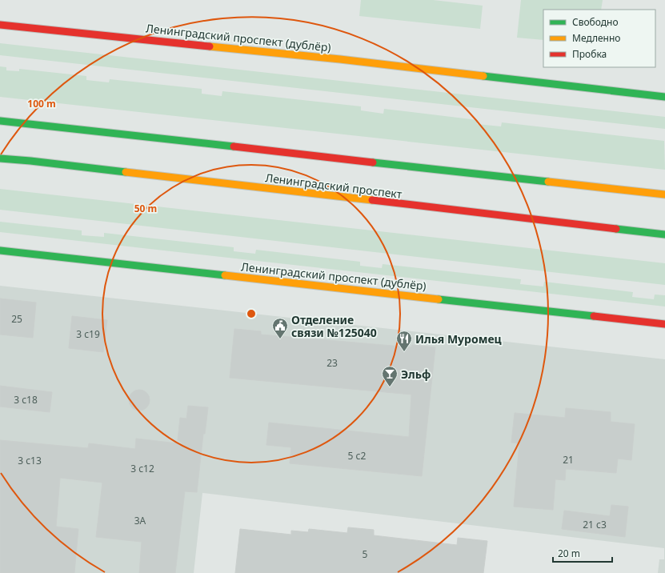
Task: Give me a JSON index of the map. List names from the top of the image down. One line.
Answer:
{"streets":{"main road":["Ленинградский проспект (дублёр)","Ленинградский проспект"]},"places":{"public building":["Отделение связи №125040"],"restaurant":["Илья Муромец"],"bar":["Эльф"]},"house_numbers":["25","3 с19","23","3 с18","5 с2","21","3 с13","3 с12","3A","21 с3","5"],"legend":["Свободно","Медленно","Пробка"],"scale_bar":"20 m","rings":["100 m","50 m"]}
